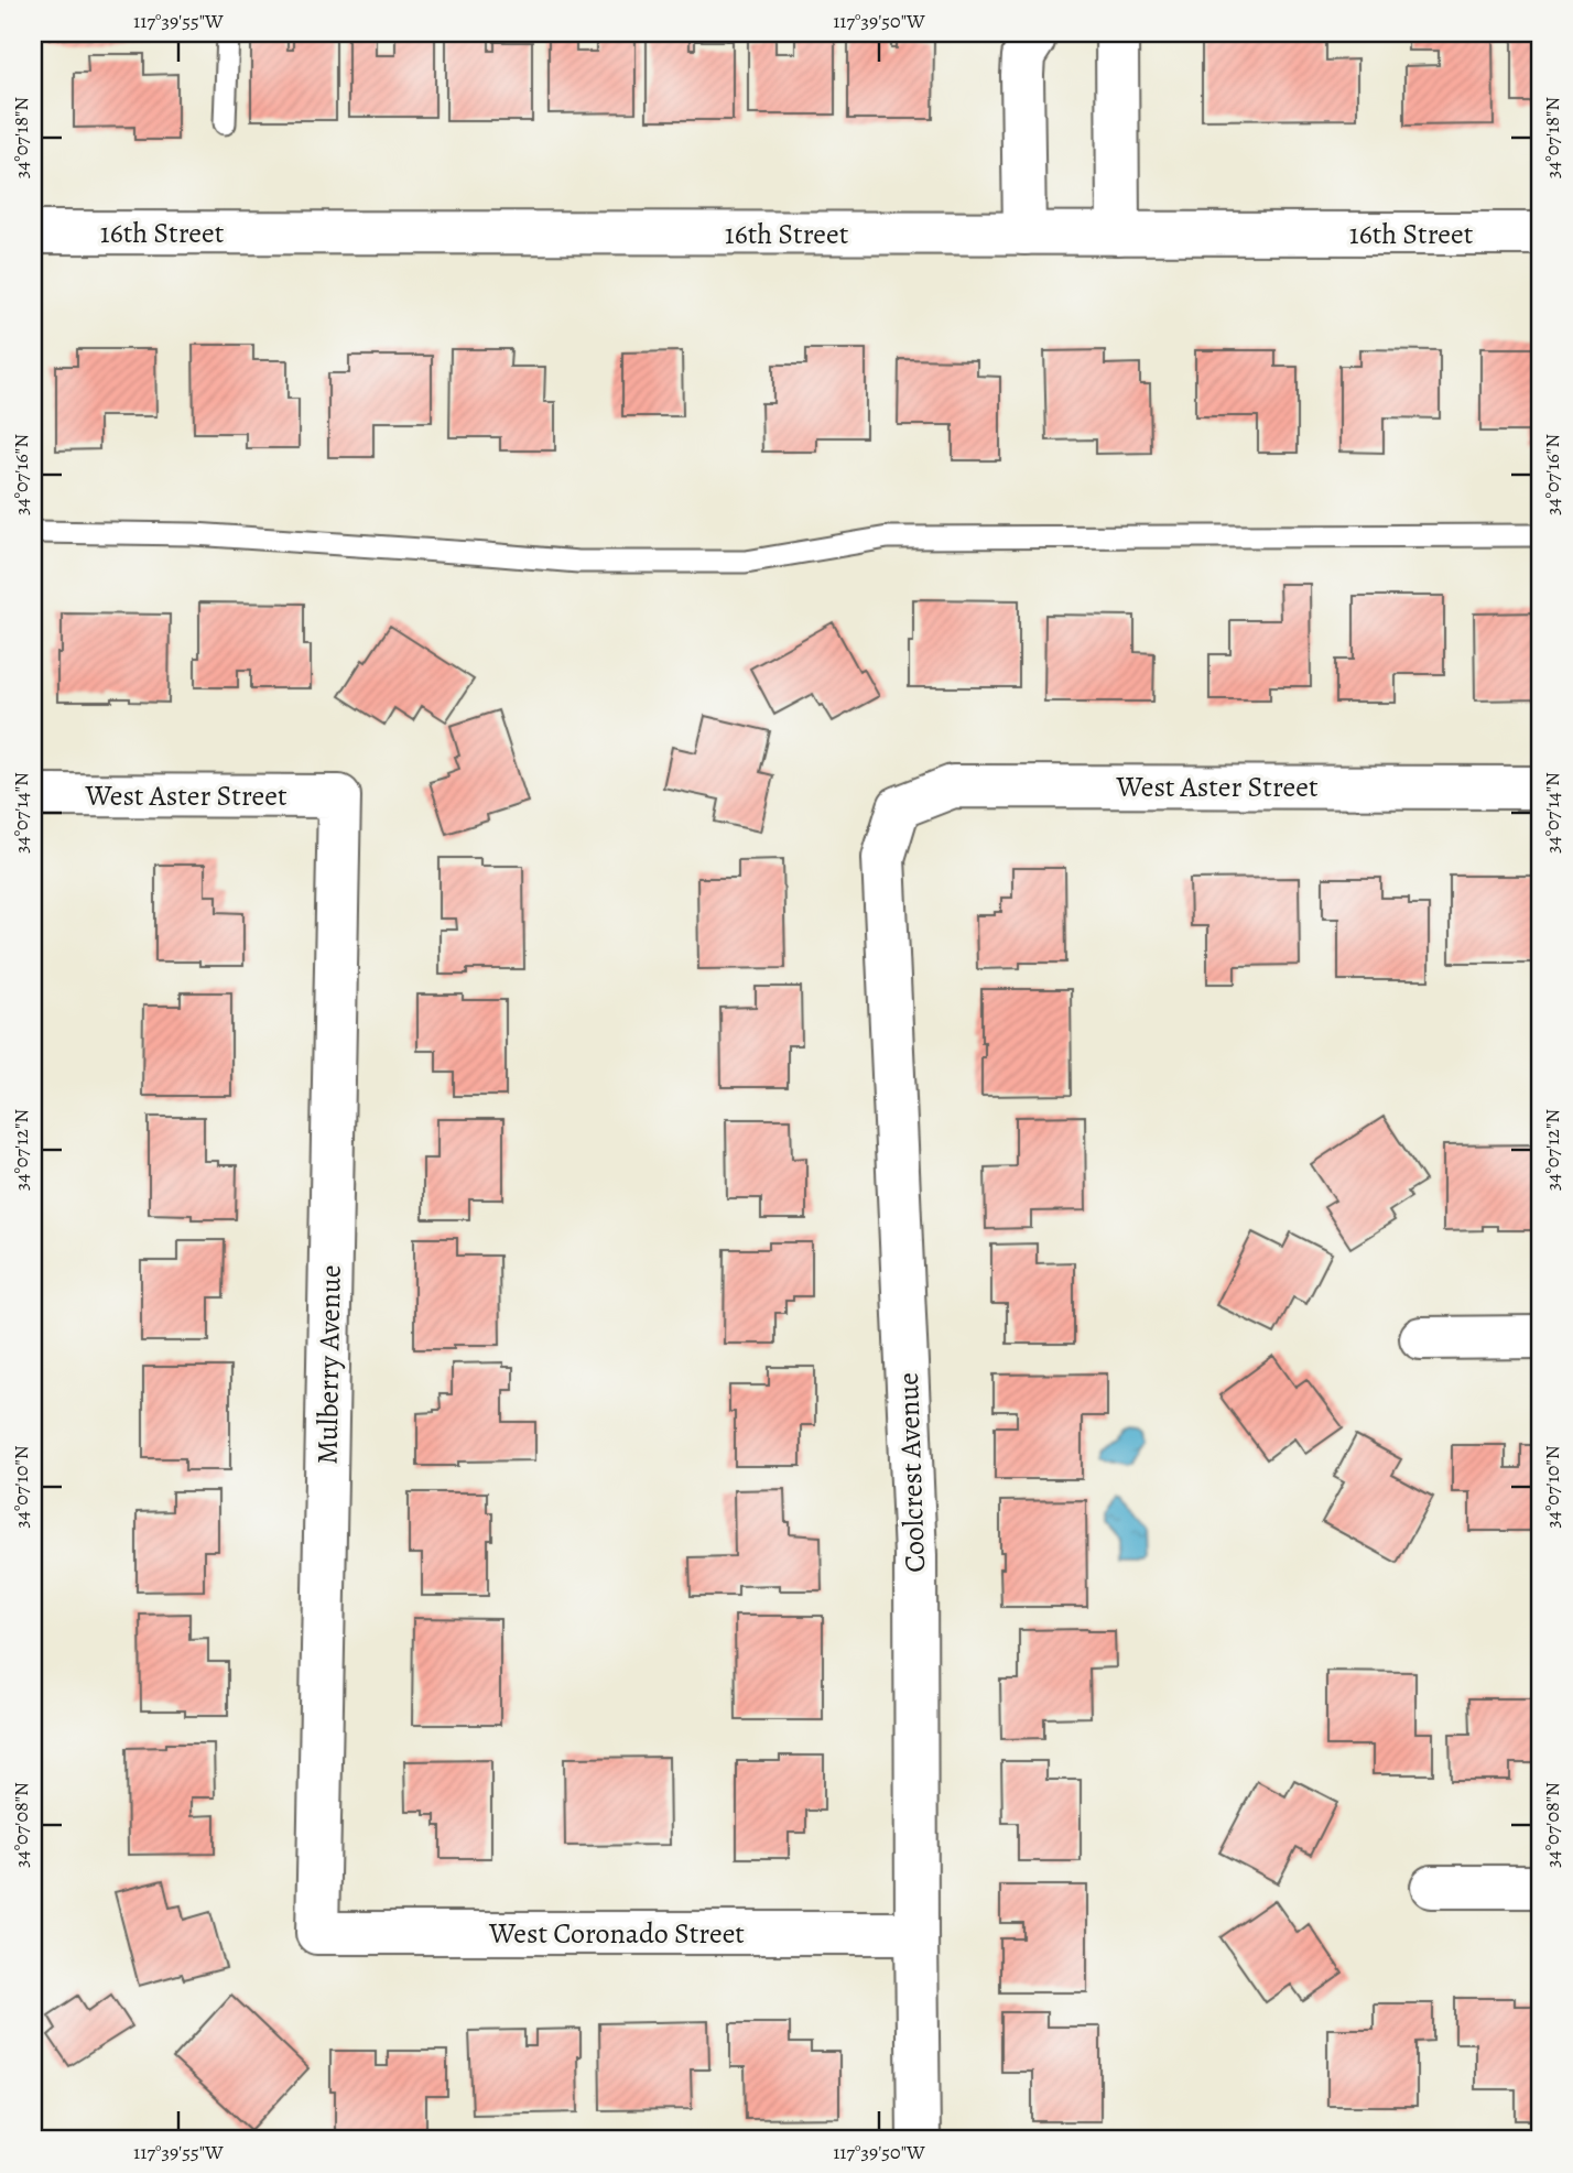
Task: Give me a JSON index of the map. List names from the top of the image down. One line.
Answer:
{"streets":{"street":["16th Street","West Aster Street","Mulberry Avenue","Coolcrest Avenue","West Coronado Street"]},"crossings":[["West Aster Street","Mulberry Avenue"],["West Aster Street","Coolcrest Avenue"],["Mulberry Avenue","West Coronado Street"],["Coolcrest Avenue","West Coronado Street"]],"coordinates":["117°39'55\"W","117°39'50\"W","34°07'18\"N","34°07'16\"N","34°07'14\"N","34°07'12\"N","34°07'10\"N","34°07'08\"N"]}
